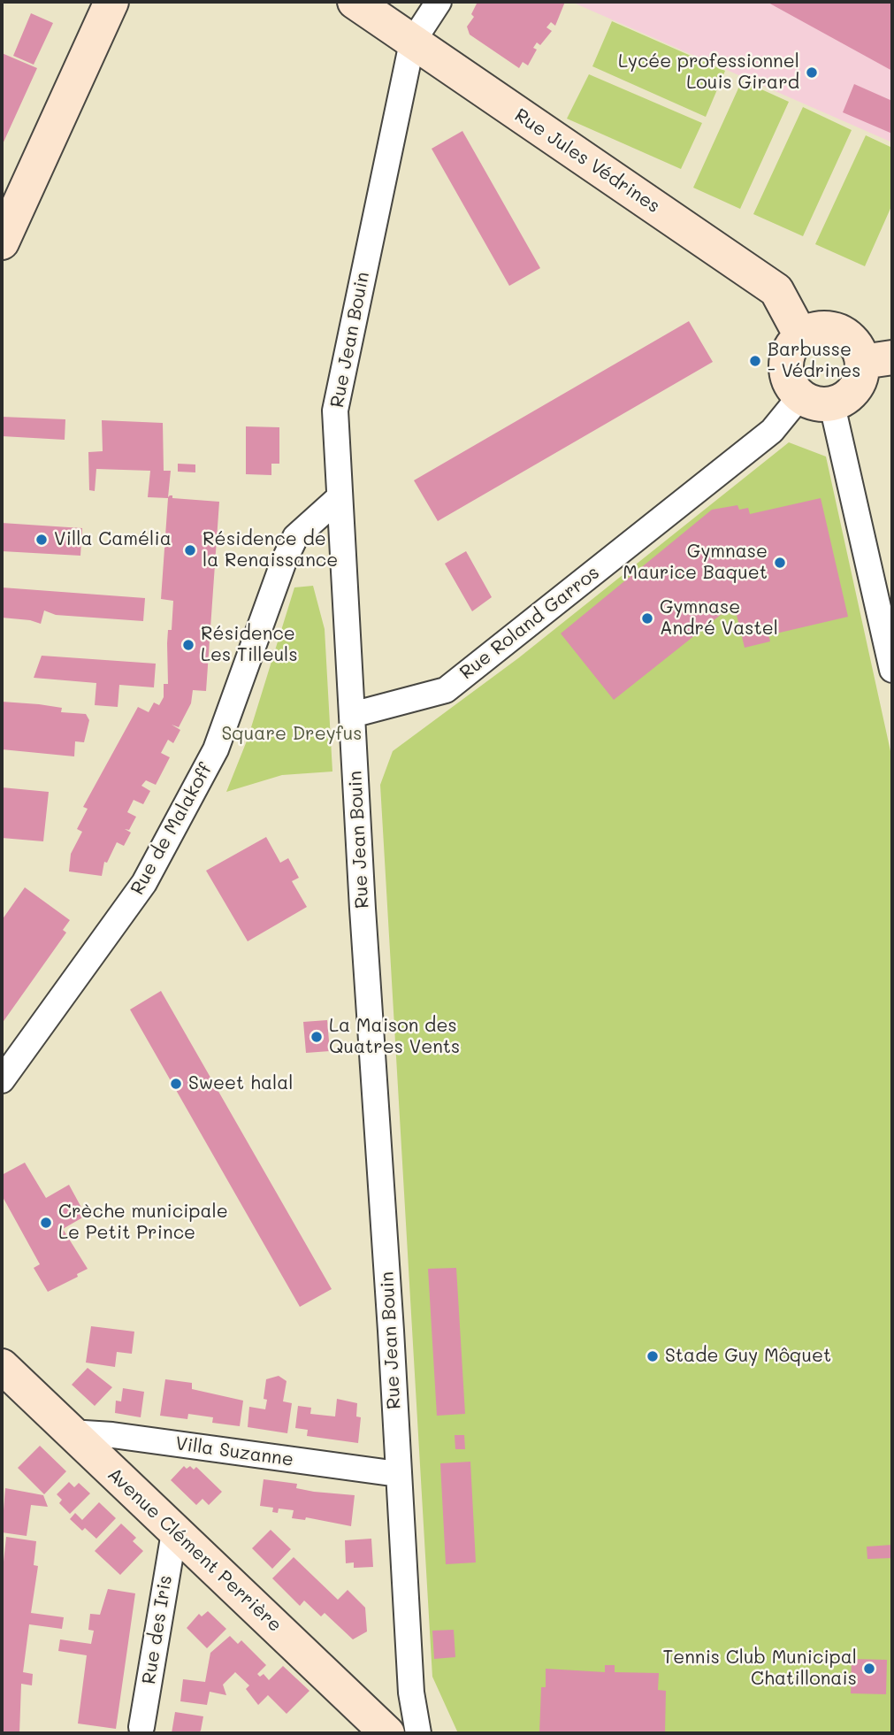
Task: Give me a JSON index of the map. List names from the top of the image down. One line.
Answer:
{"streets":{"street":["Rue Jules Védrines","Rue Jean Bouin","Rue Roland Garros","Rue de Malakoff","Villa Suzanne","Avenue Clément Perrière","Rue des Iris"]},"crossings":[["Rue Jules Védrines","Rue Jean Bouin"],["Rue Jules Védrines","Rue Roland Garros"],["Rue Jean Bouin","Rue Roland Garros"],["Rue Jean Bouin","Rue de Malakoff"],["Rue Jean Bouin","Villa Suzanne"],["Villa Suzanne","Avenue Clément Perrière"],["Avenue Clément Perrière","Rue des Iris"]],"parks":["Square Dreyfus"],"places":["Lycée professionnel Louis Girard","Barbusse - Védrines","Villa Camélia","Résidence de la Renaissance","Gymnase Maurice Baquet","Gymnase André Vastel","Résidence Les Tilleuls","La Maison des Quatres Vents","Sweet halal","Crèche municipale Le Petit Prince","Stade Guy Môquet","Tennis Club Municipal Chatillonais"]}
